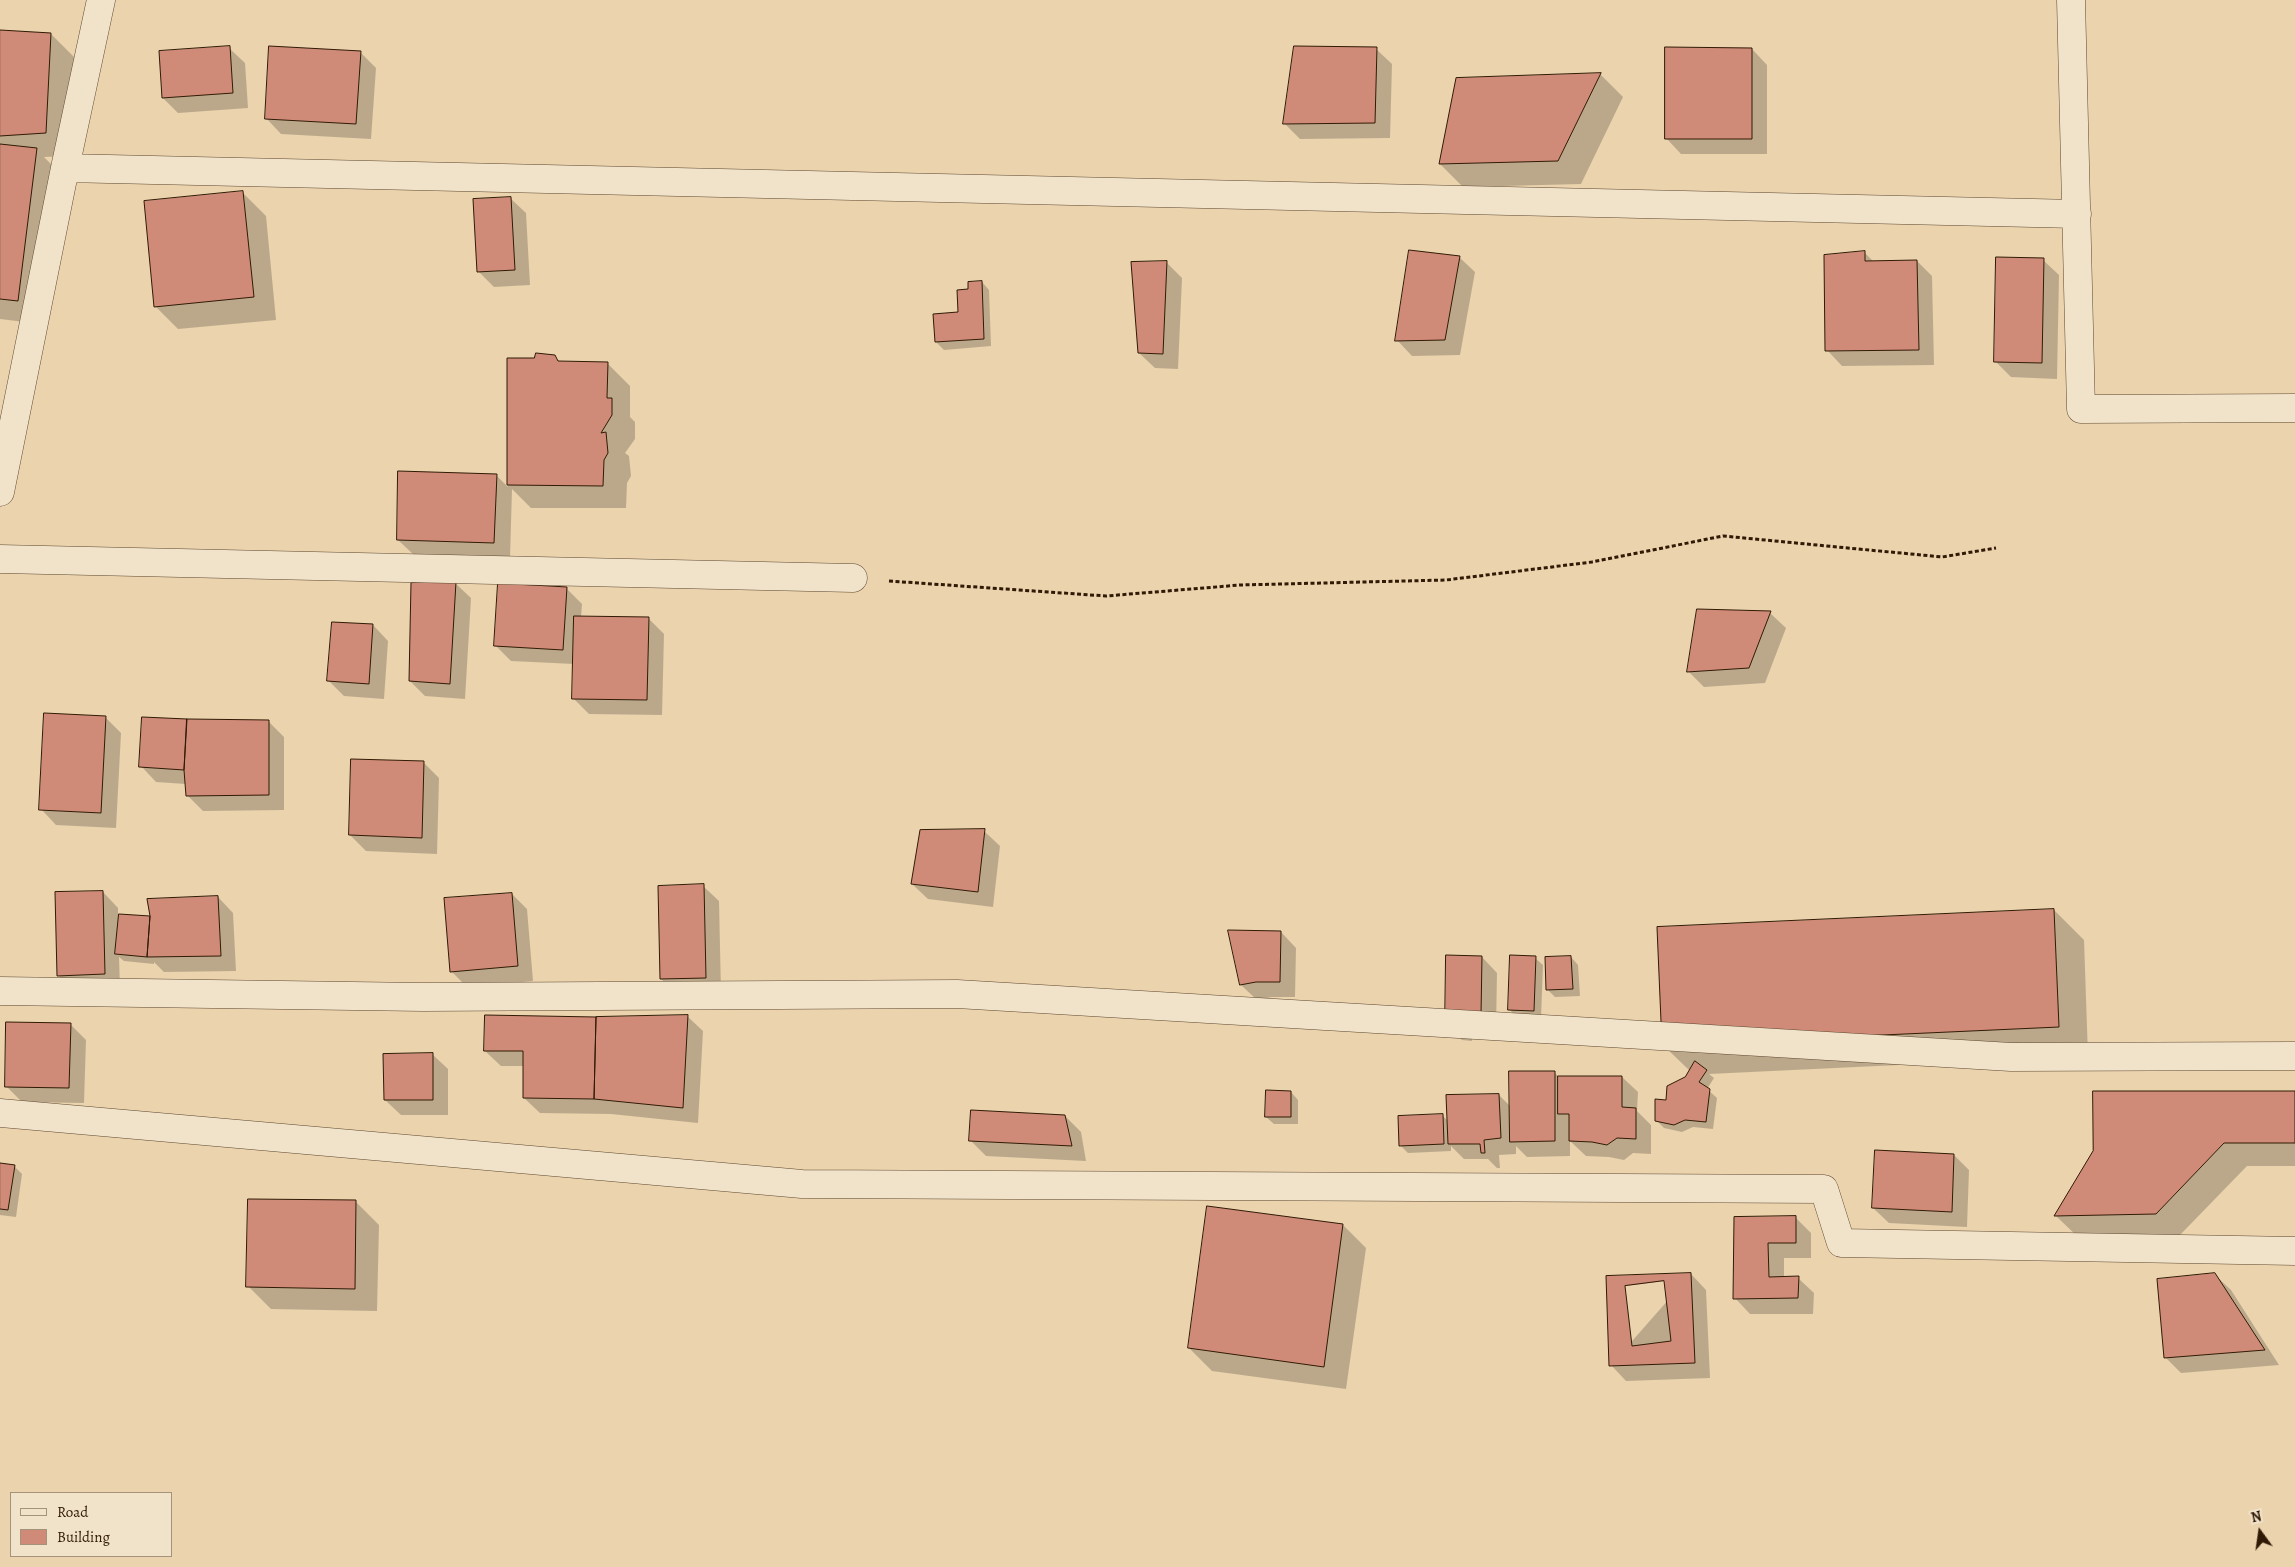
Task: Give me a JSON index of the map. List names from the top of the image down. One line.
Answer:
{"legend":["Road","Building"],"north":"top"}
